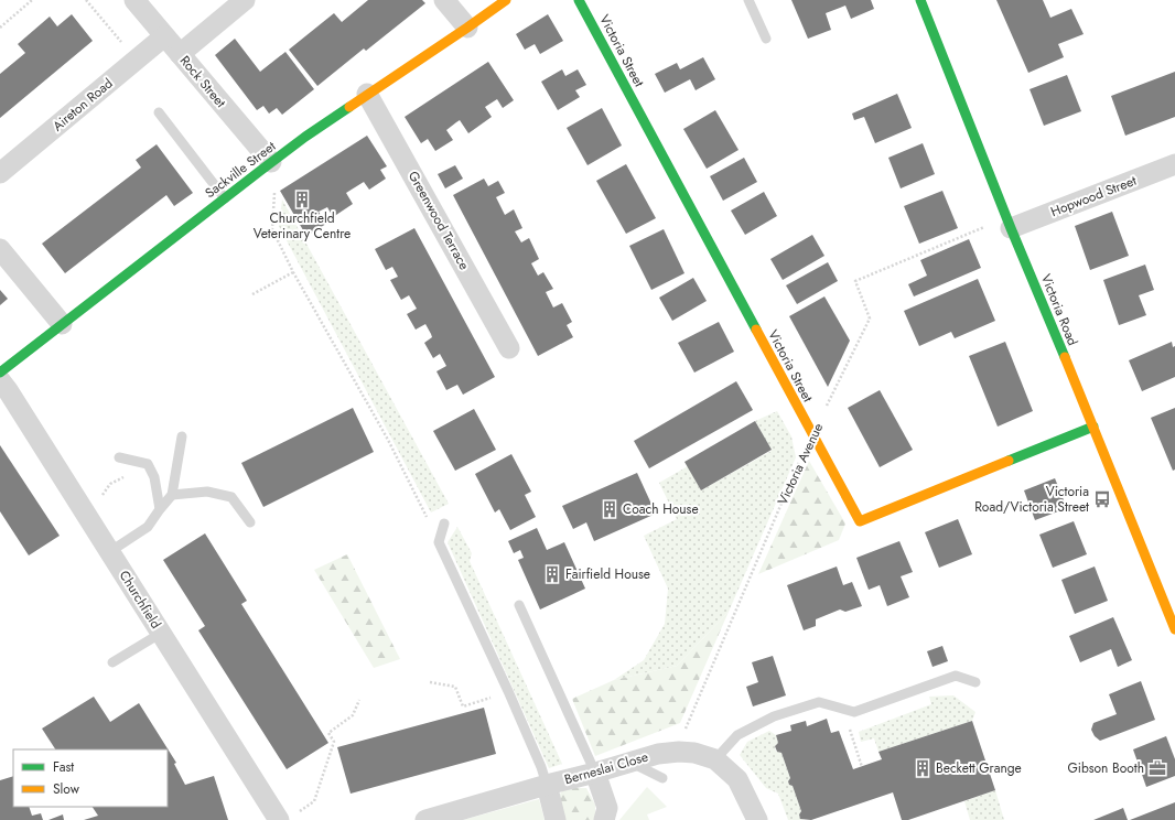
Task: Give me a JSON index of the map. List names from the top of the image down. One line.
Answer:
{"streets":{"street":["Victoria Street","Rock Street","Aireton Road","Sackville Street","Hopwood Street","Greenwood Terrace","Victoria Road","Churchfield","Berneslai Close"],"path":["Victoria Avenue"]},"crossings":[["Victoria Street","Victoria Road"],["Victoria Street","Victoria Avenue"],["Rock Street","Aireton Road"],["Rock Street","Sackville Street"],["Sackville Street","Greenwood Terrace"],["Hopwood Street","Victoria Road"],["Hopwood Street","Victoria Avenue"],["Victoria Road","Victoria Avenue"],["Victoria Avenue","Berneslai Close"]],"places":{"building":["Churchfield Veterinary Centre","Coach House","Fairfield House","Beckett Grange"],"bus stop":["Victoria Road/Victoria Street"],"office":["Gibson Booth"]},"legend":["Fast","Slow"]}
